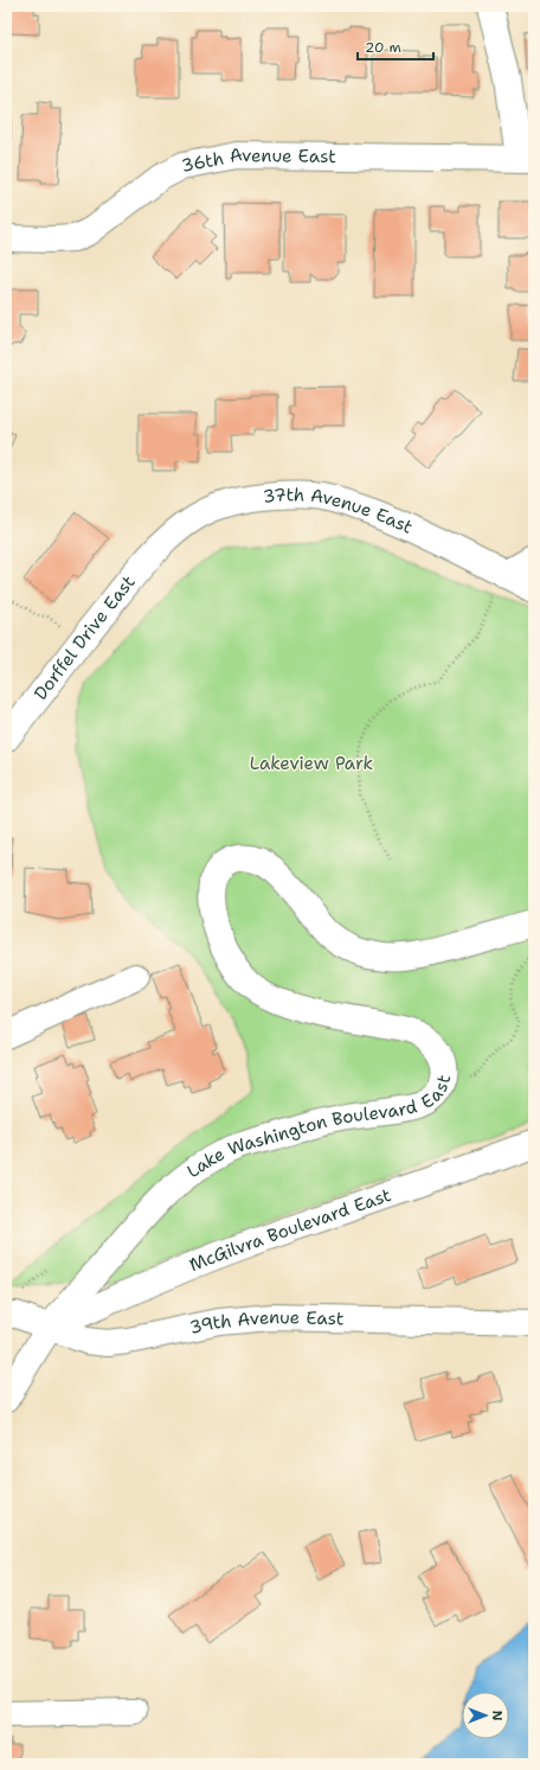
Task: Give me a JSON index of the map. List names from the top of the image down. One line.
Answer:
{"streets":{"street":["36th Avenue East","37th Avenue East","Dorffel Drive East","Lake Washington Boulevard East","McGilvra Boulevard East","39th Avenue East"]},"crossings":[["37th Avenue East","Dorffel Drive East"],["Lake Washington Boulevard East","McGilvra Boulevard East"],["Lake Washington Boulevard East","39th Avenue East"],["McGilvra Boulevard East","39th Avenue East"]],"parks":["Lakeview Park"],"scale_bar":"20 m","north":"right"}
